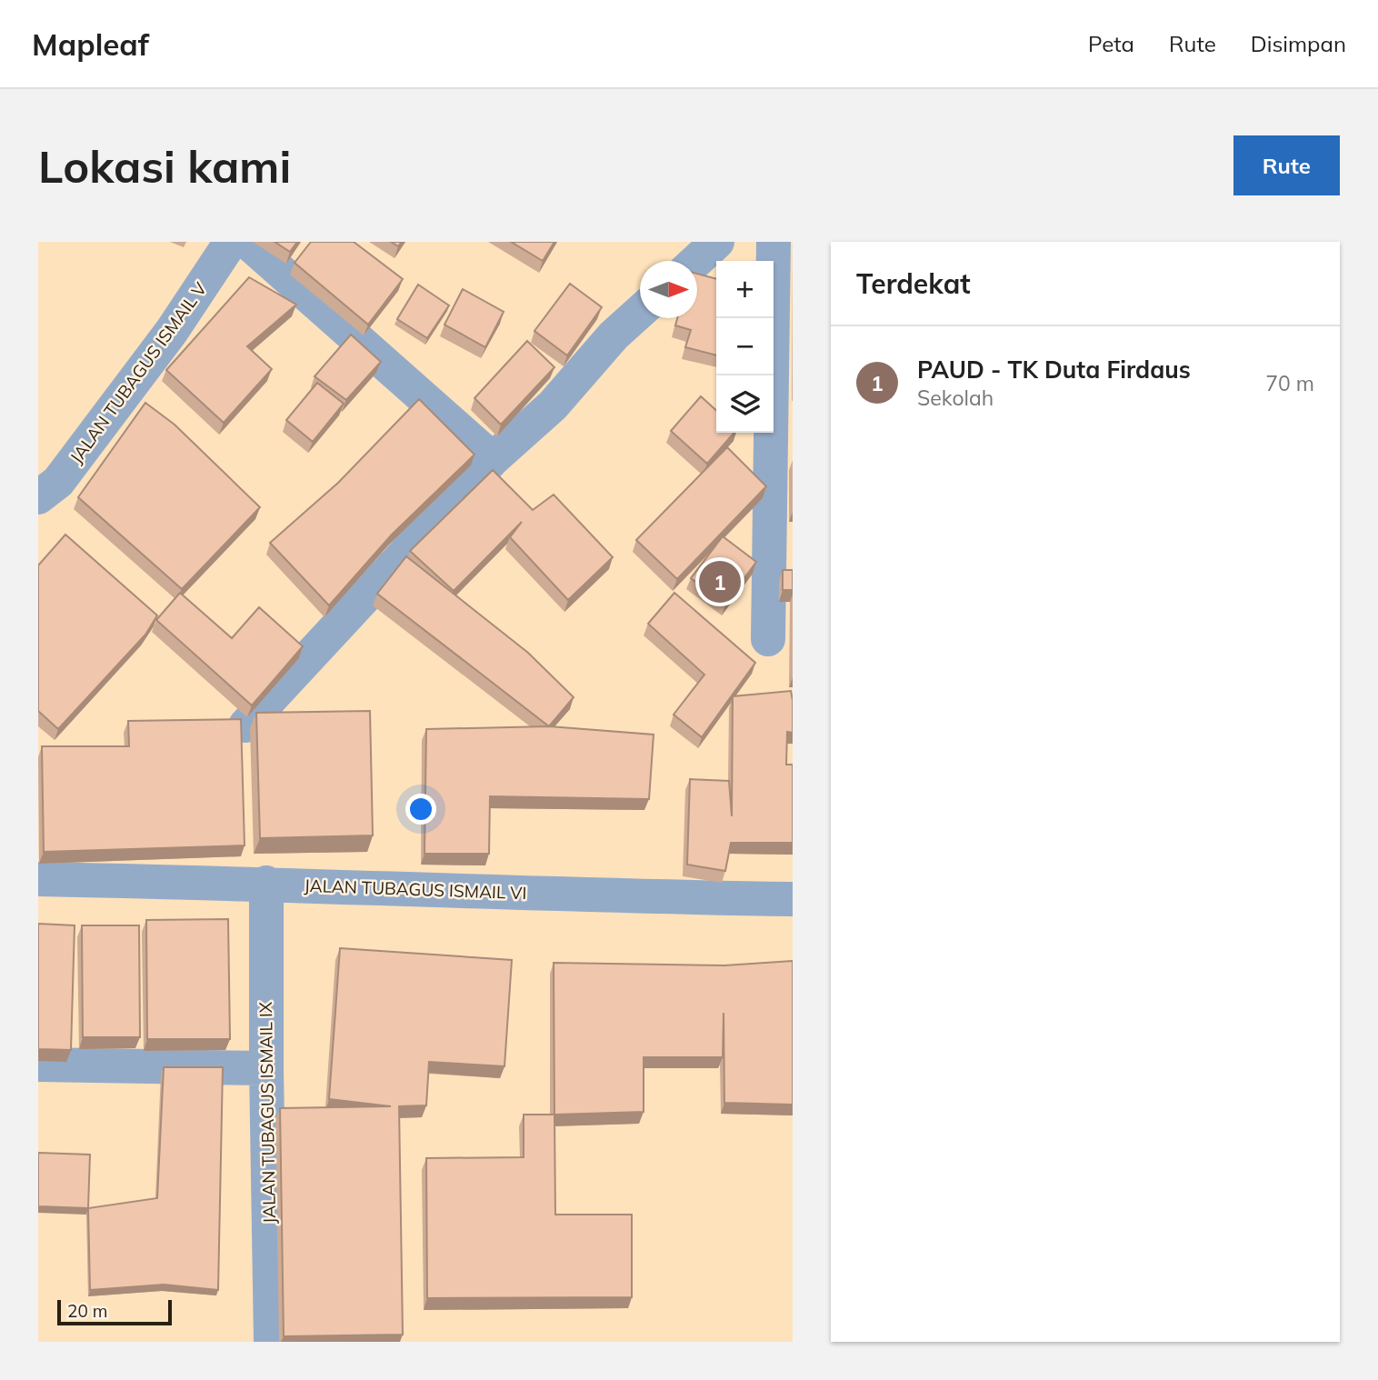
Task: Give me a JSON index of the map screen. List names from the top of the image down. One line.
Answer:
{"streets":{"street":["JALAN TUBAGUS ISMAIL V","JALAN TUBAGUS ISMAIL VI","JALAN TUBAGUS ISMAIL IX"]},"crossings":[["JALAN TUBAGUS ISMAIL VI","JALAN TUBAGUS ISMAIL IX"]],"scale_bar":"20 m","north":"right","page":{"header":"Mapleaf","nav":["Peta","Rute","Disimpan"],"buttons":"Rute","title":"Lokasi kami","heading":"Terdekat","map_buttons":["+","−"],"list":[{"mark":"1","name":"PAUD - TK Duta Firdaus","note":"Sekolah","value":"70 m"}],"pins":"1","scale":"20 m"}}
